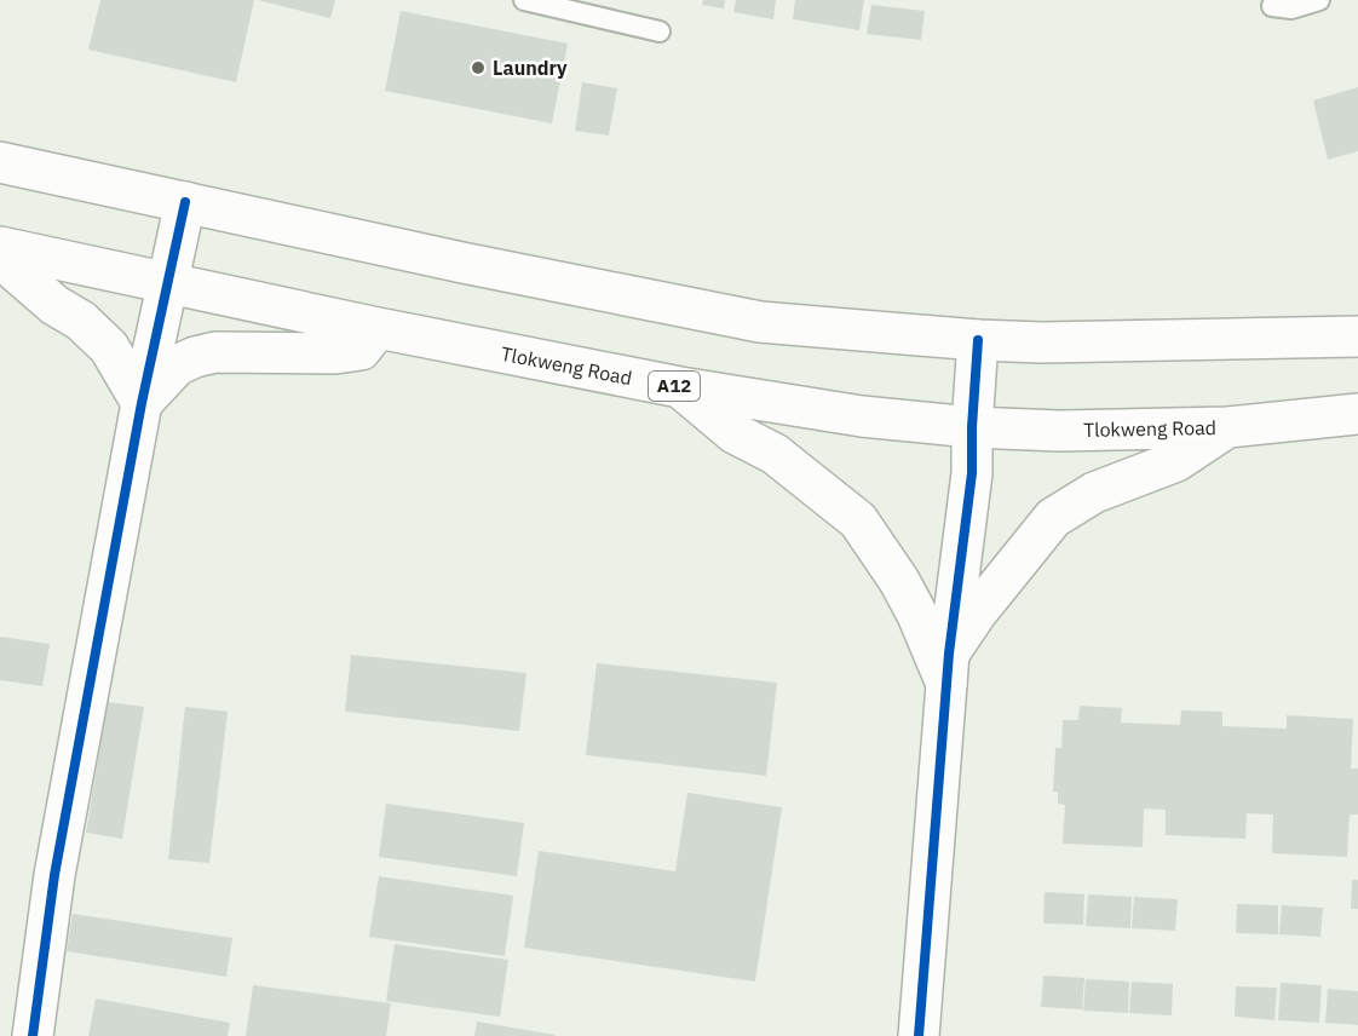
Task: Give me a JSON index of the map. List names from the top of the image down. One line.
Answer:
{"streets":{"main road":["Tlokweng Road","A12"]},"places":["Laundry"]}
